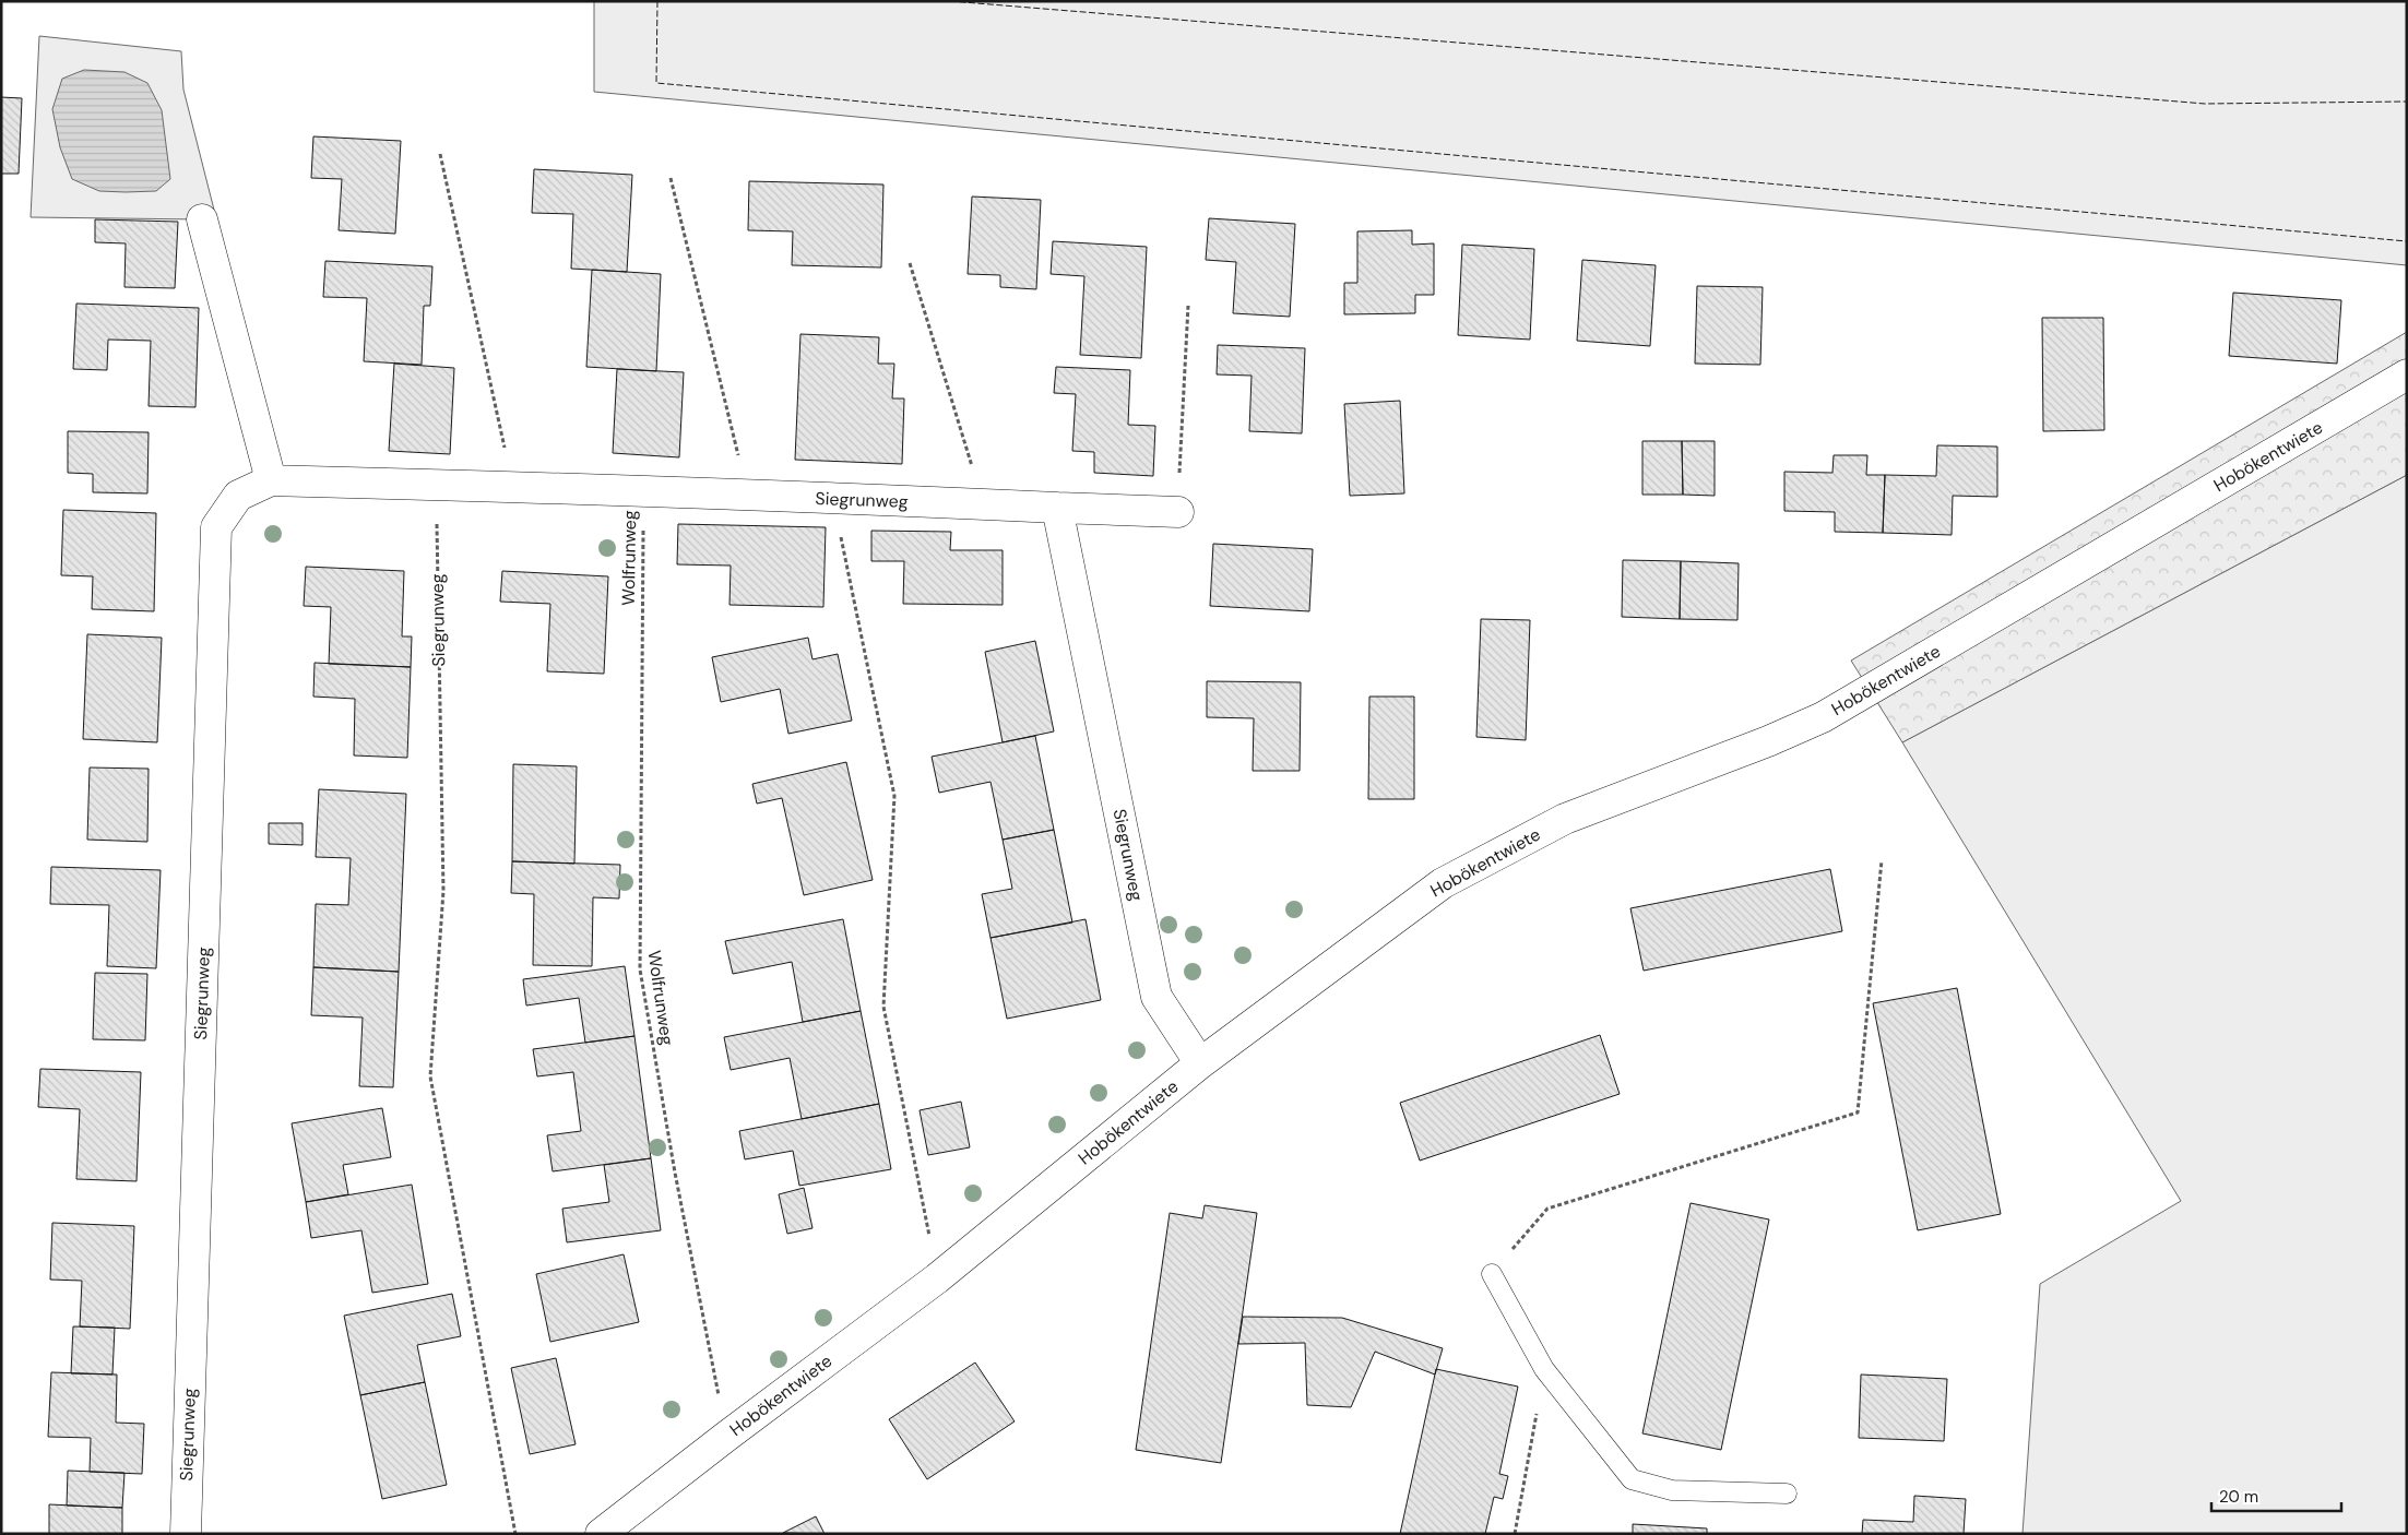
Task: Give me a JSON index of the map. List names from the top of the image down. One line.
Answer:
{"streets":{"street":["Hobökentwiete","Siegrunweg"],"path":["Wolfrunweg"]},"crossings":[["Hobökentwiete","Siegrunweg"],["Hobökentwiete","Wolfrunweg"],["Siegrunweg","Wolfrunweg"]],"scale_bar":"20 m"}
